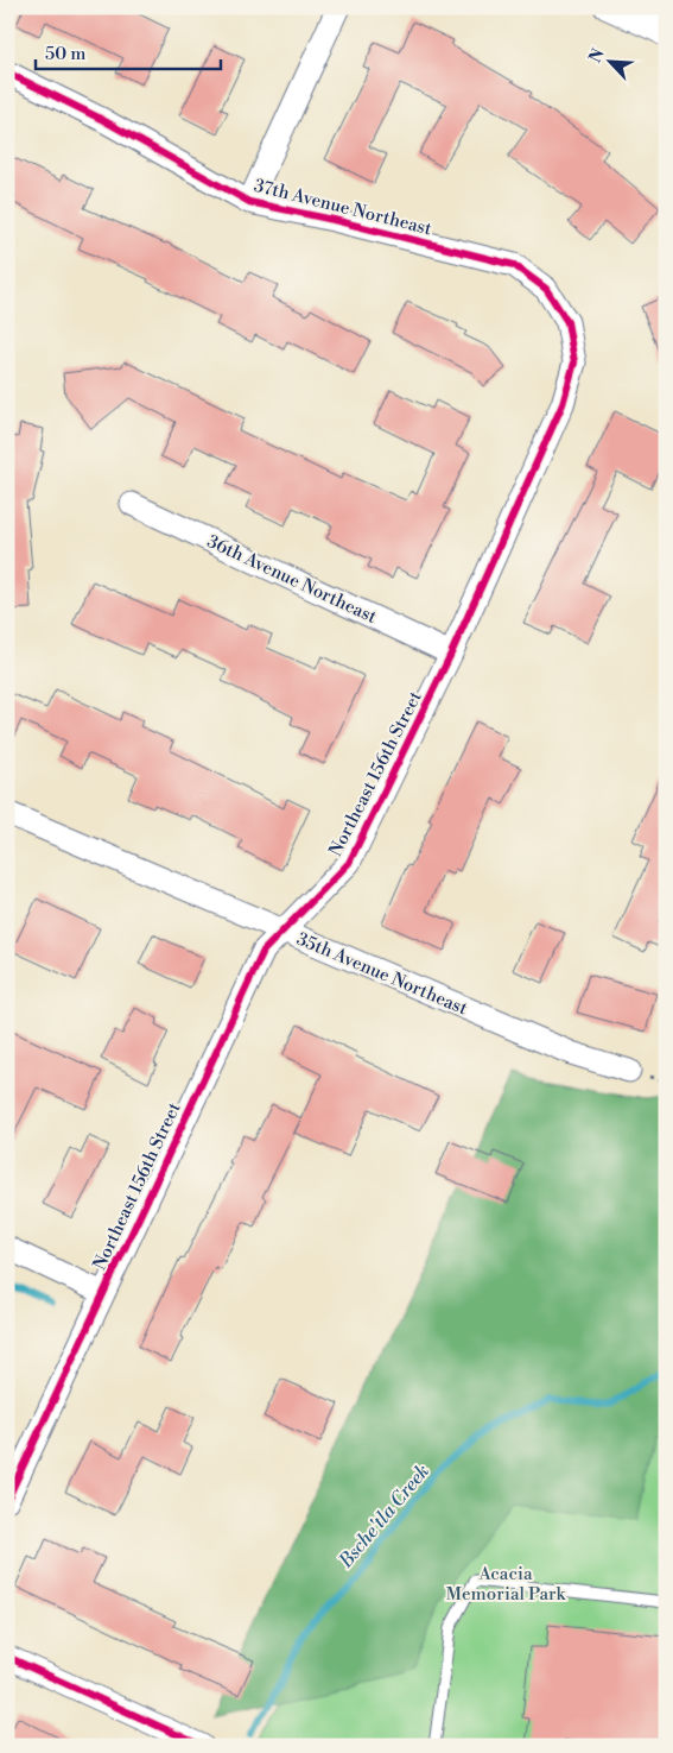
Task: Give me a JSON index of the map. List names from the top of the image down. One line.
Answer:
{"streets":{"street":["37th Avenue Northeast","36th Avenue Northeast","Northeast 156th Street","35th Avenue Northeast"]},"crossings":[["37th Avenue Northeast","Northeast 156th Street"],["36th Avenue Northeast","Northeast 156th Street"],["Northeast 156th Street","35th Avenue Northeast"]],"water":["Bsche'tla Creek"],"parks":["Acacia Memorial Park"],"scale_bar":"50 m","north":"top left"}
